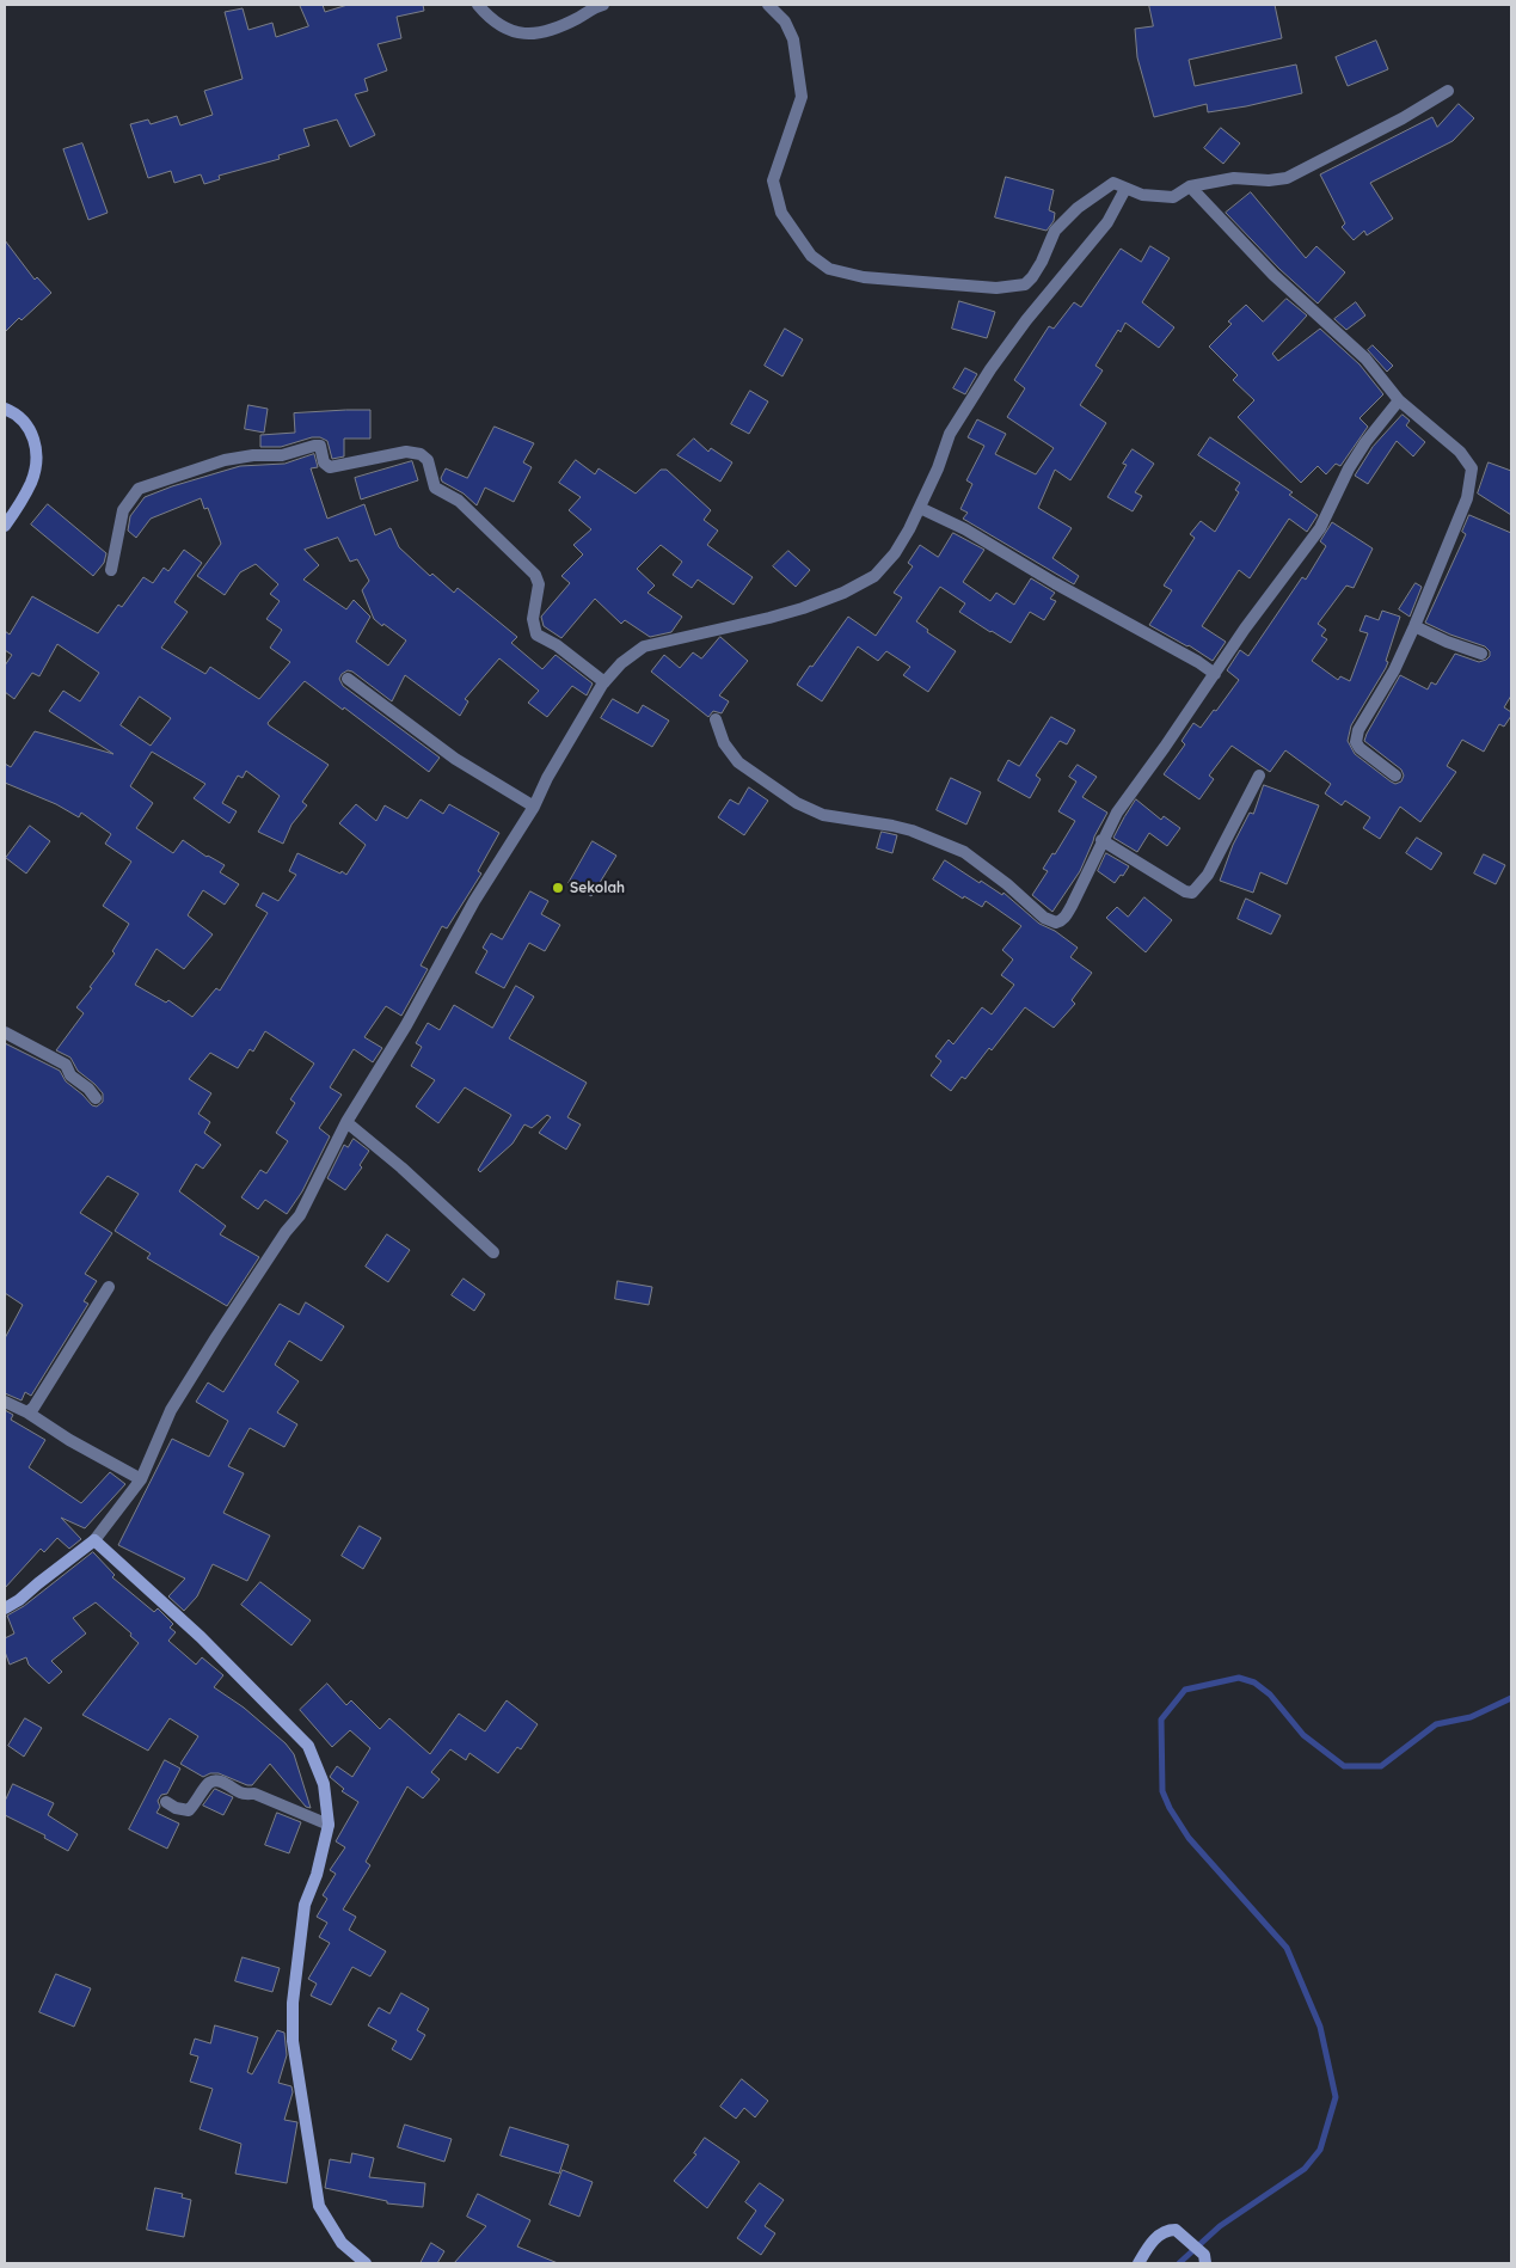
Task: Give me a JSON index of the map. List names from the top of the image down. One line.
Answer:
{"places":["Sekolah"]}
